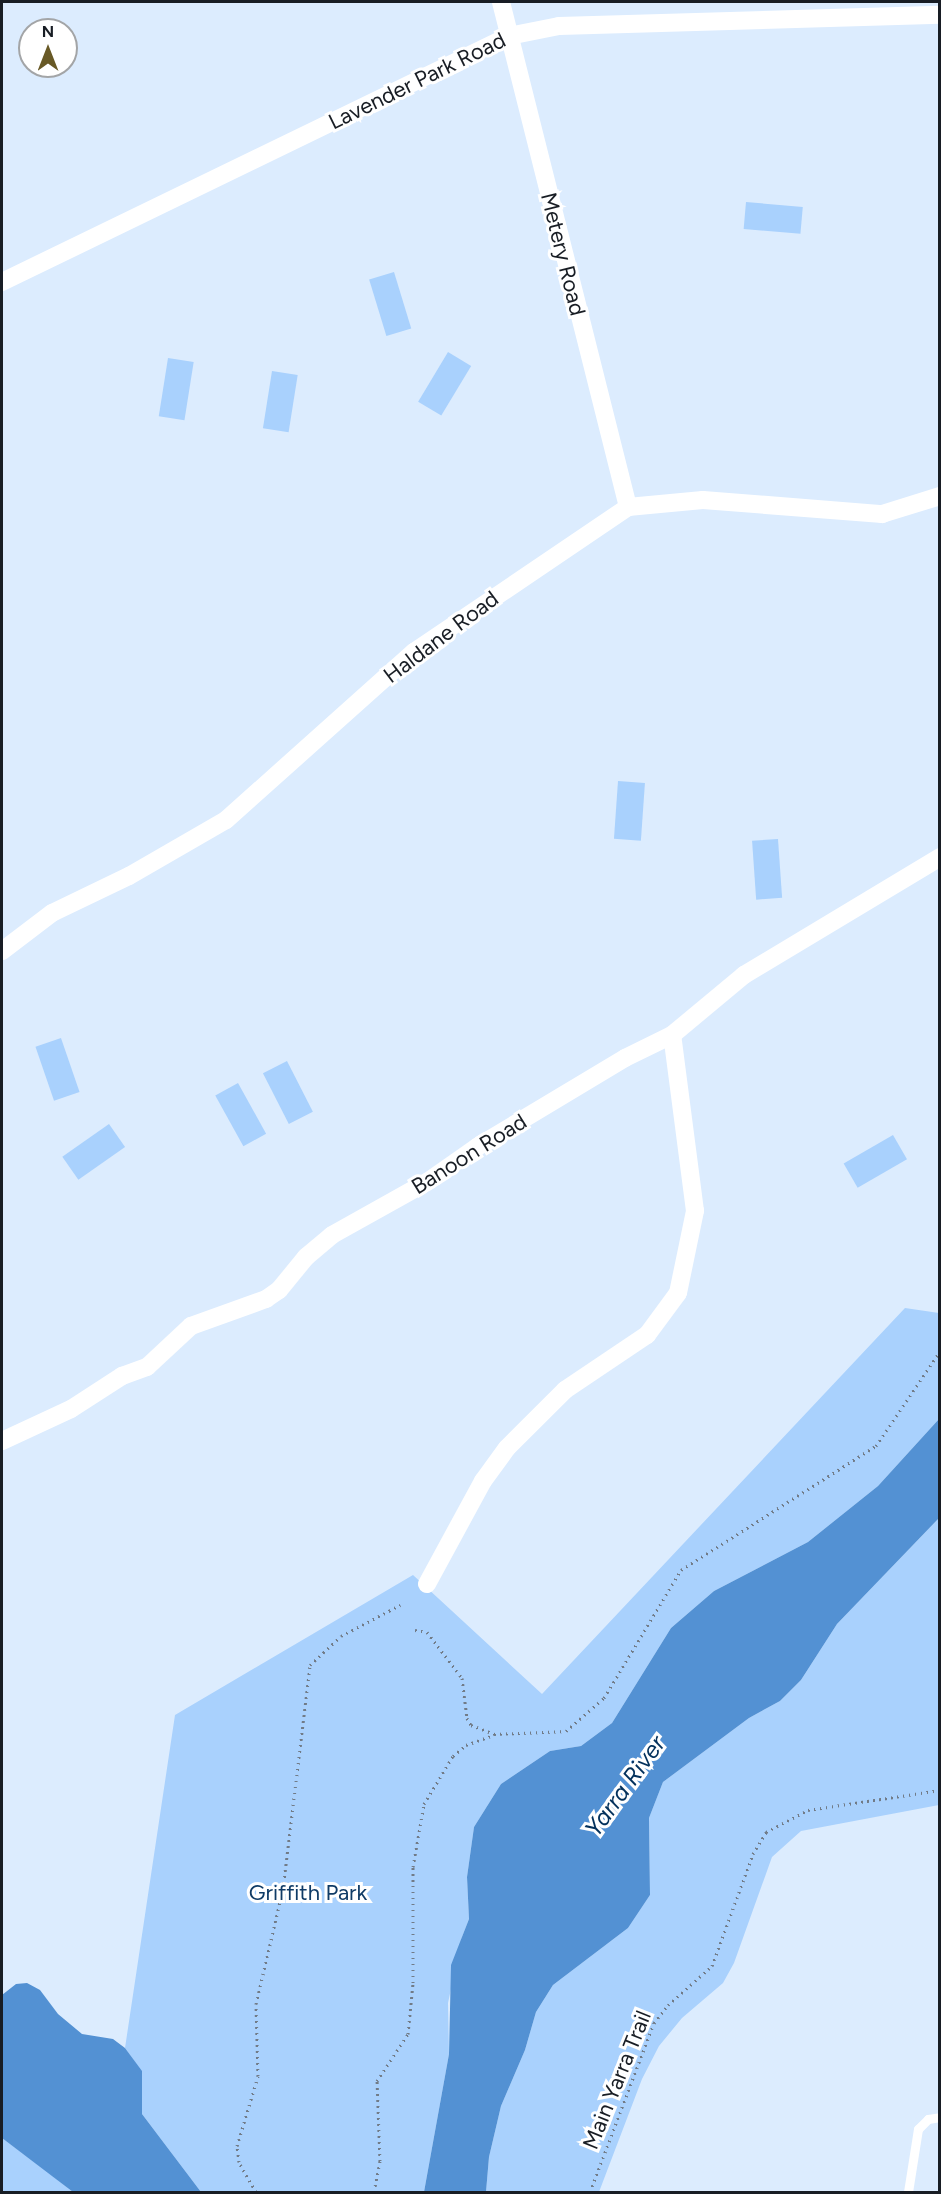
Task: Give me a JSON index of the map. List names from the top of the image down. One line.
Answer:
{"streets":{"street":["Lavender Park Road","Metery Road","Haldane Road","Banoon Road"],"path":["Main Yarra Trail"]},"crossings":[["Lavender Park Road","Metery Road"],["Metery Road","Haldane Road"]],"water":["Yarra River"],"parks":["Griffith Park"],"north":"top"}
